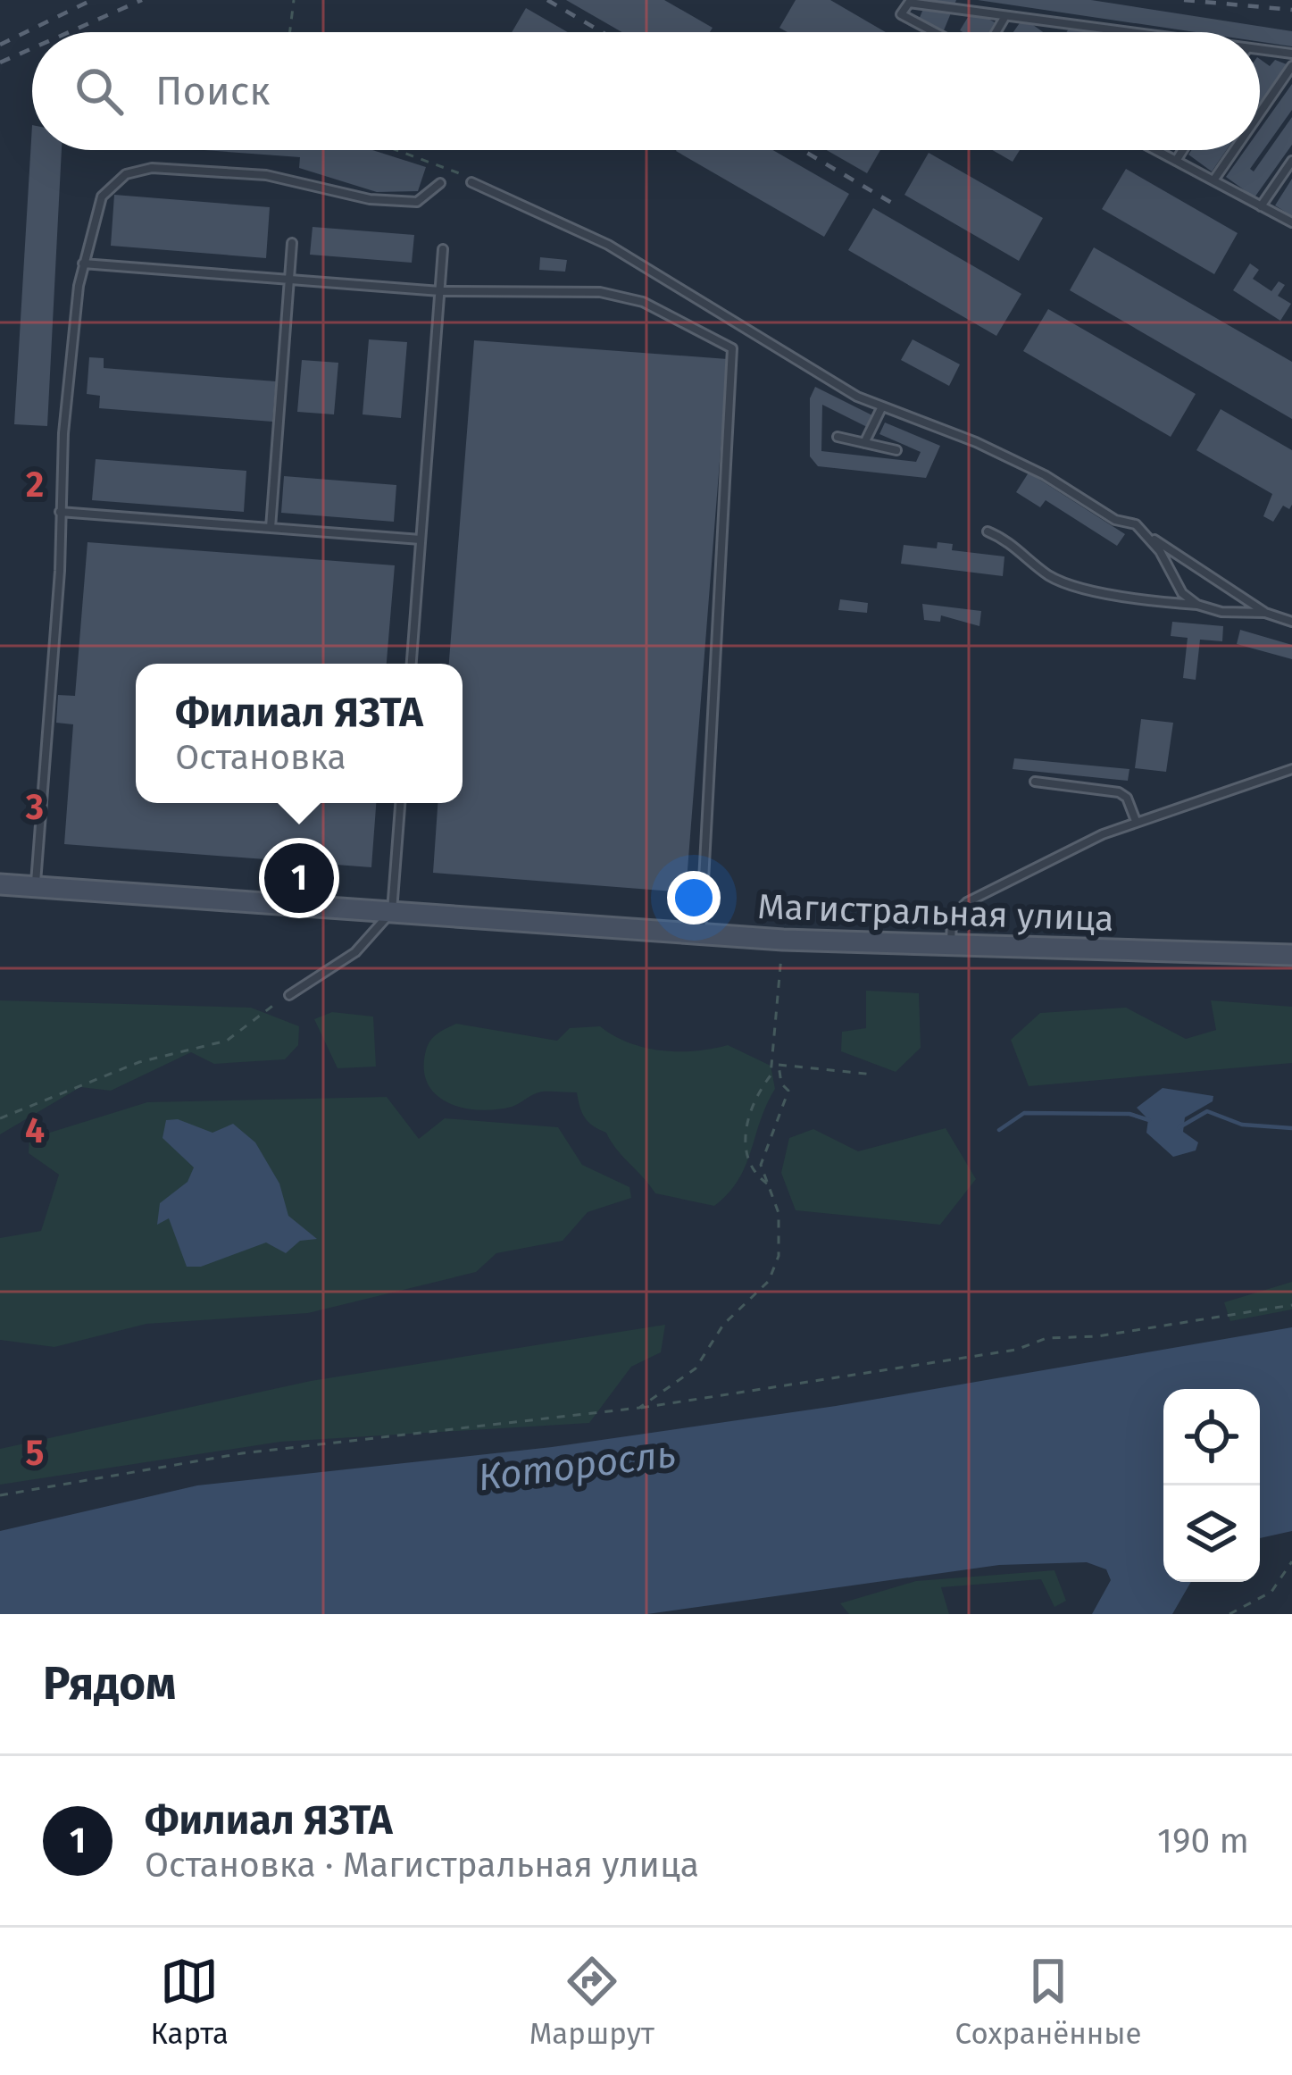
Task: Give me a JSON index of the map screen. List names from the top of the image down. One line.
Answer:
{"streets":{"main road":["Магистральная улица"]},"water":["Которосль"],"page":{"search":"Поиск","popup":["Филиал ЯЗТА","Остановка"],"pins":"1","heading":"Рядом","list":[{"mark":"1","name":"Филиал ЯЗТА","note":"Остановка · Магистральная улица","value":"190 m"}],"nav":["Карта","Маршрут","Сохранённые"]},"grid":{"rows":["2","3","4","5"]}}
